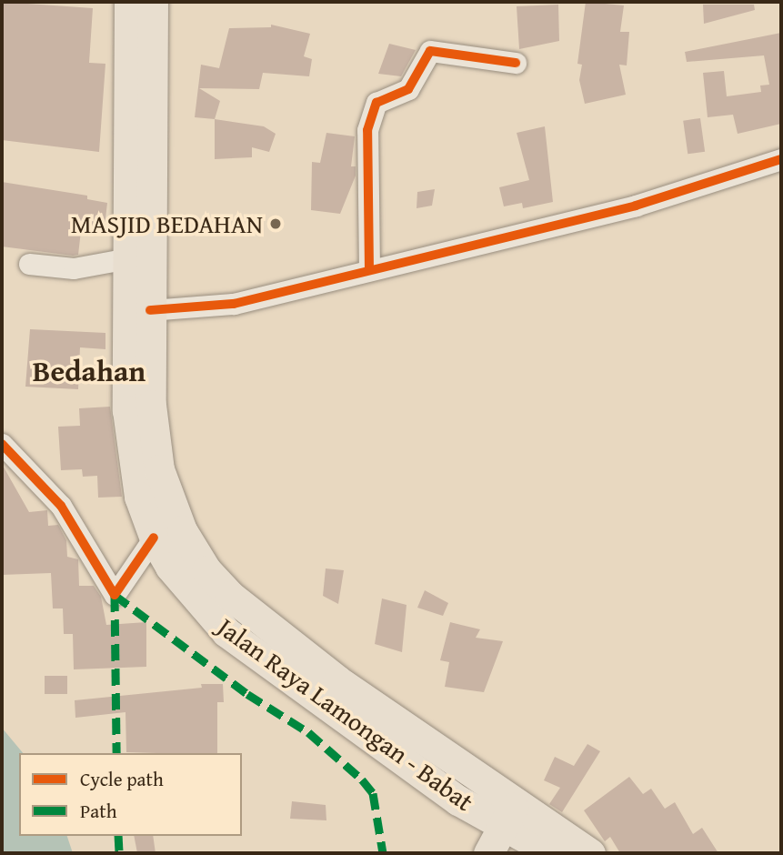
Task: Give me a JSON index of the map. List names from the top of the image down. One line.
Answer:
{"streets":{"highway":["Jalan Raya Lamongan - Babat"]},"districts":["Bedahan"],"places":["MASJID BEDAHAN"],"legend":["Cycle path","Path"]}
